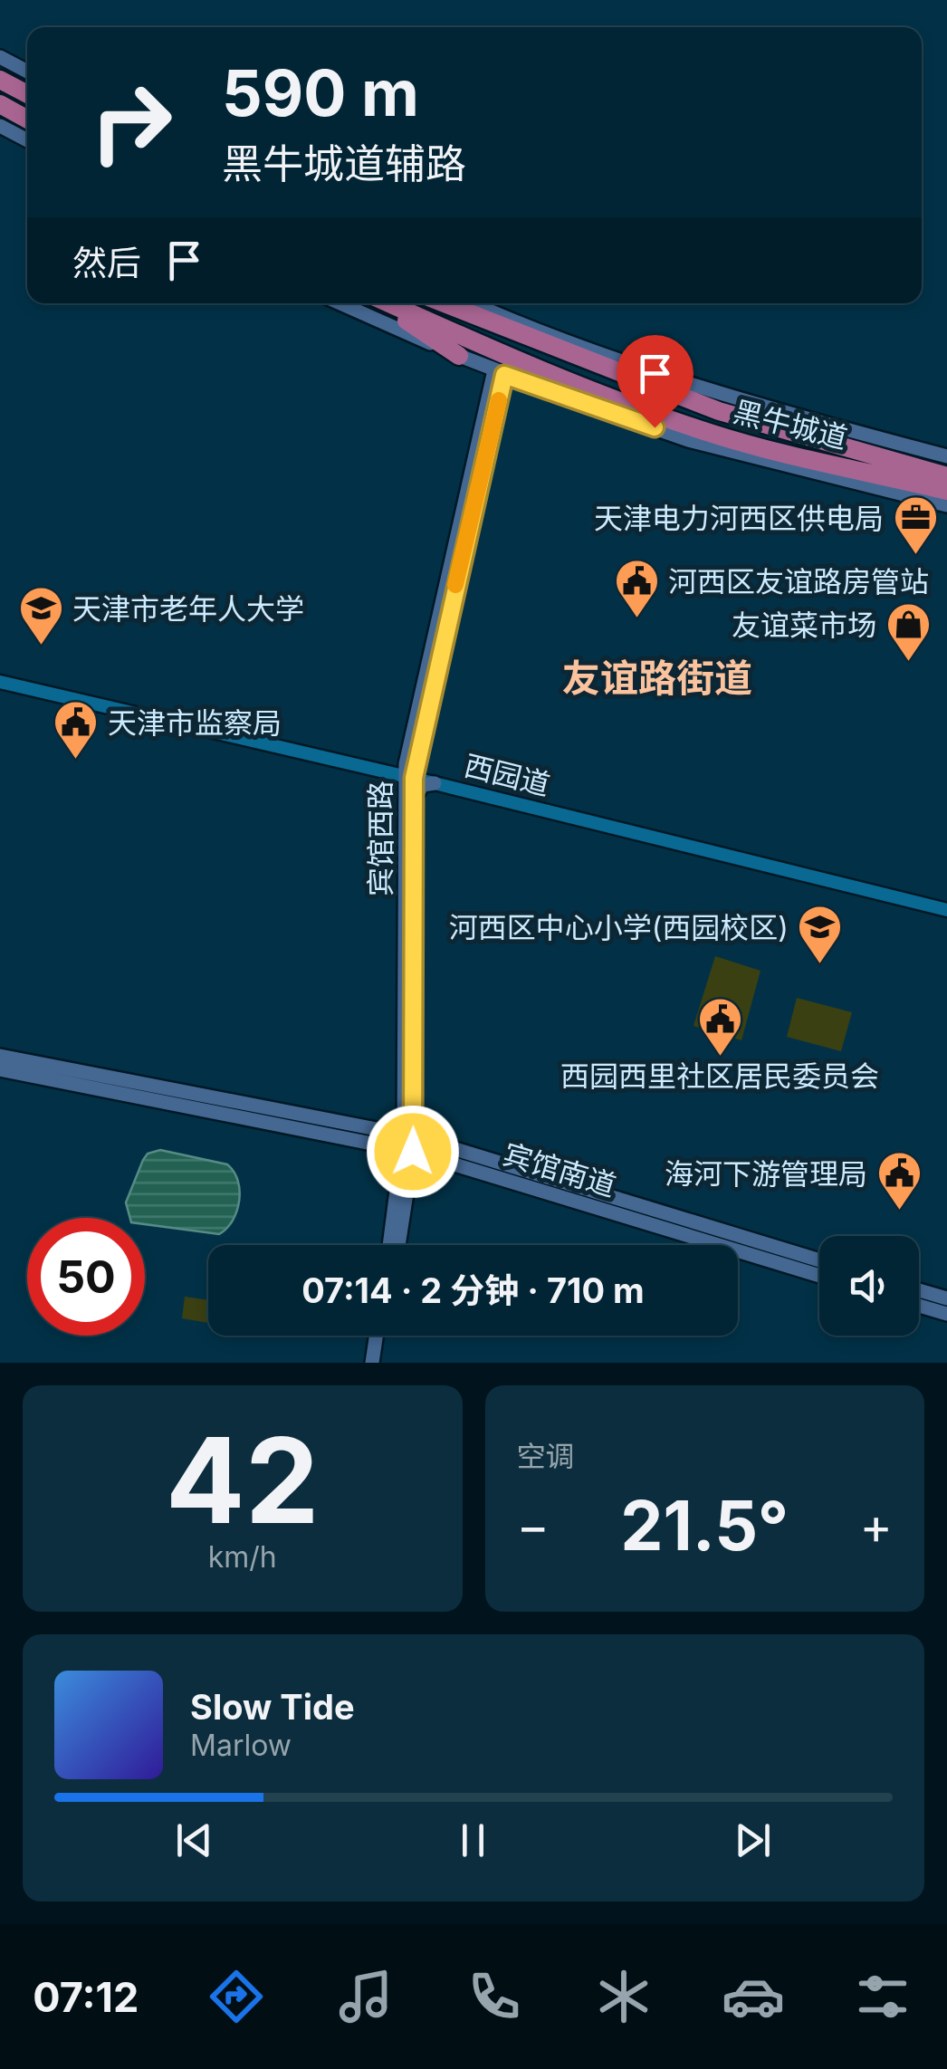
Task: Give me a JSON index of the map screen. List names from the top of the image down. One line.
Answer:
{"streets":{"highway":["黑牛城道"],"main road":["宾馆西路","宾馆南道"],"street":["西园道"]},"crossings":[["西园道","宾馆西路"],["宾馆西路","宾馆南道"]],"districts":["友谊路街道"],"places":{"office":["天津电力河西区供电局"],"public building":["河西区友谊路房管站","天津市监察局","西园西里社区居民委员会","海河下游管理局"],"school or university":["天津市老年人大学","河西区中心小学(西园校区)"],"shop":["友谊菜市场"]},"page":{"turn":["590 m","黑牛城道辅路"],"then":"然后","limit":"50","trip":"07:14 · 2 分钟 · 710 m","tile":[["42","km/h"],"空调"],"heat":["−","21.5°","+"],"song":["Slow Tide","Marlow"],"tabs":"07:12"}}
